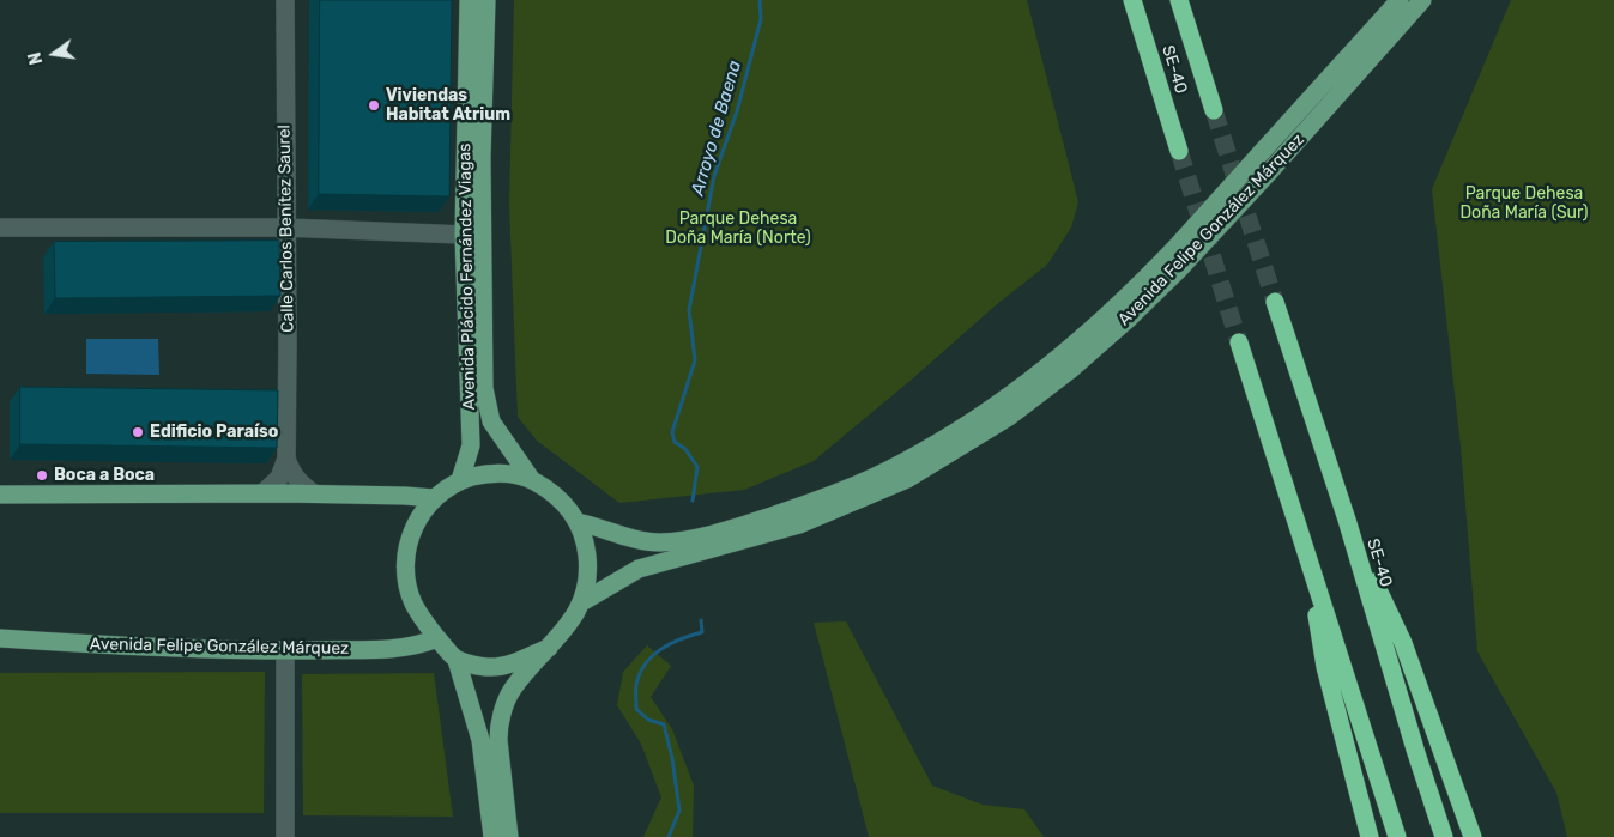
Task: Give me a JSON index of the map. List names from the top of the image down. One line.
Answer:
{"streets":{"highway":["SE-40"],"main road":["Avenida Felipe González Márquez","Avenida Plácido Fernández Viagas"],"street":["Calle Carlos Benítez Saurel"]},"crossings":[["Avenida Felipe González Márquez","Avenida Plácido Fernández Viagas"]],"water":["Arroyo de Baena"],"parks":["Parque Dehesa Doña María (Sur)","Parque Dehesa Doña María (Norte)"],"places":["Viviendas Habitat Atrium","Edificio Paraíso","Boca a Boca"],"north":"left"}
